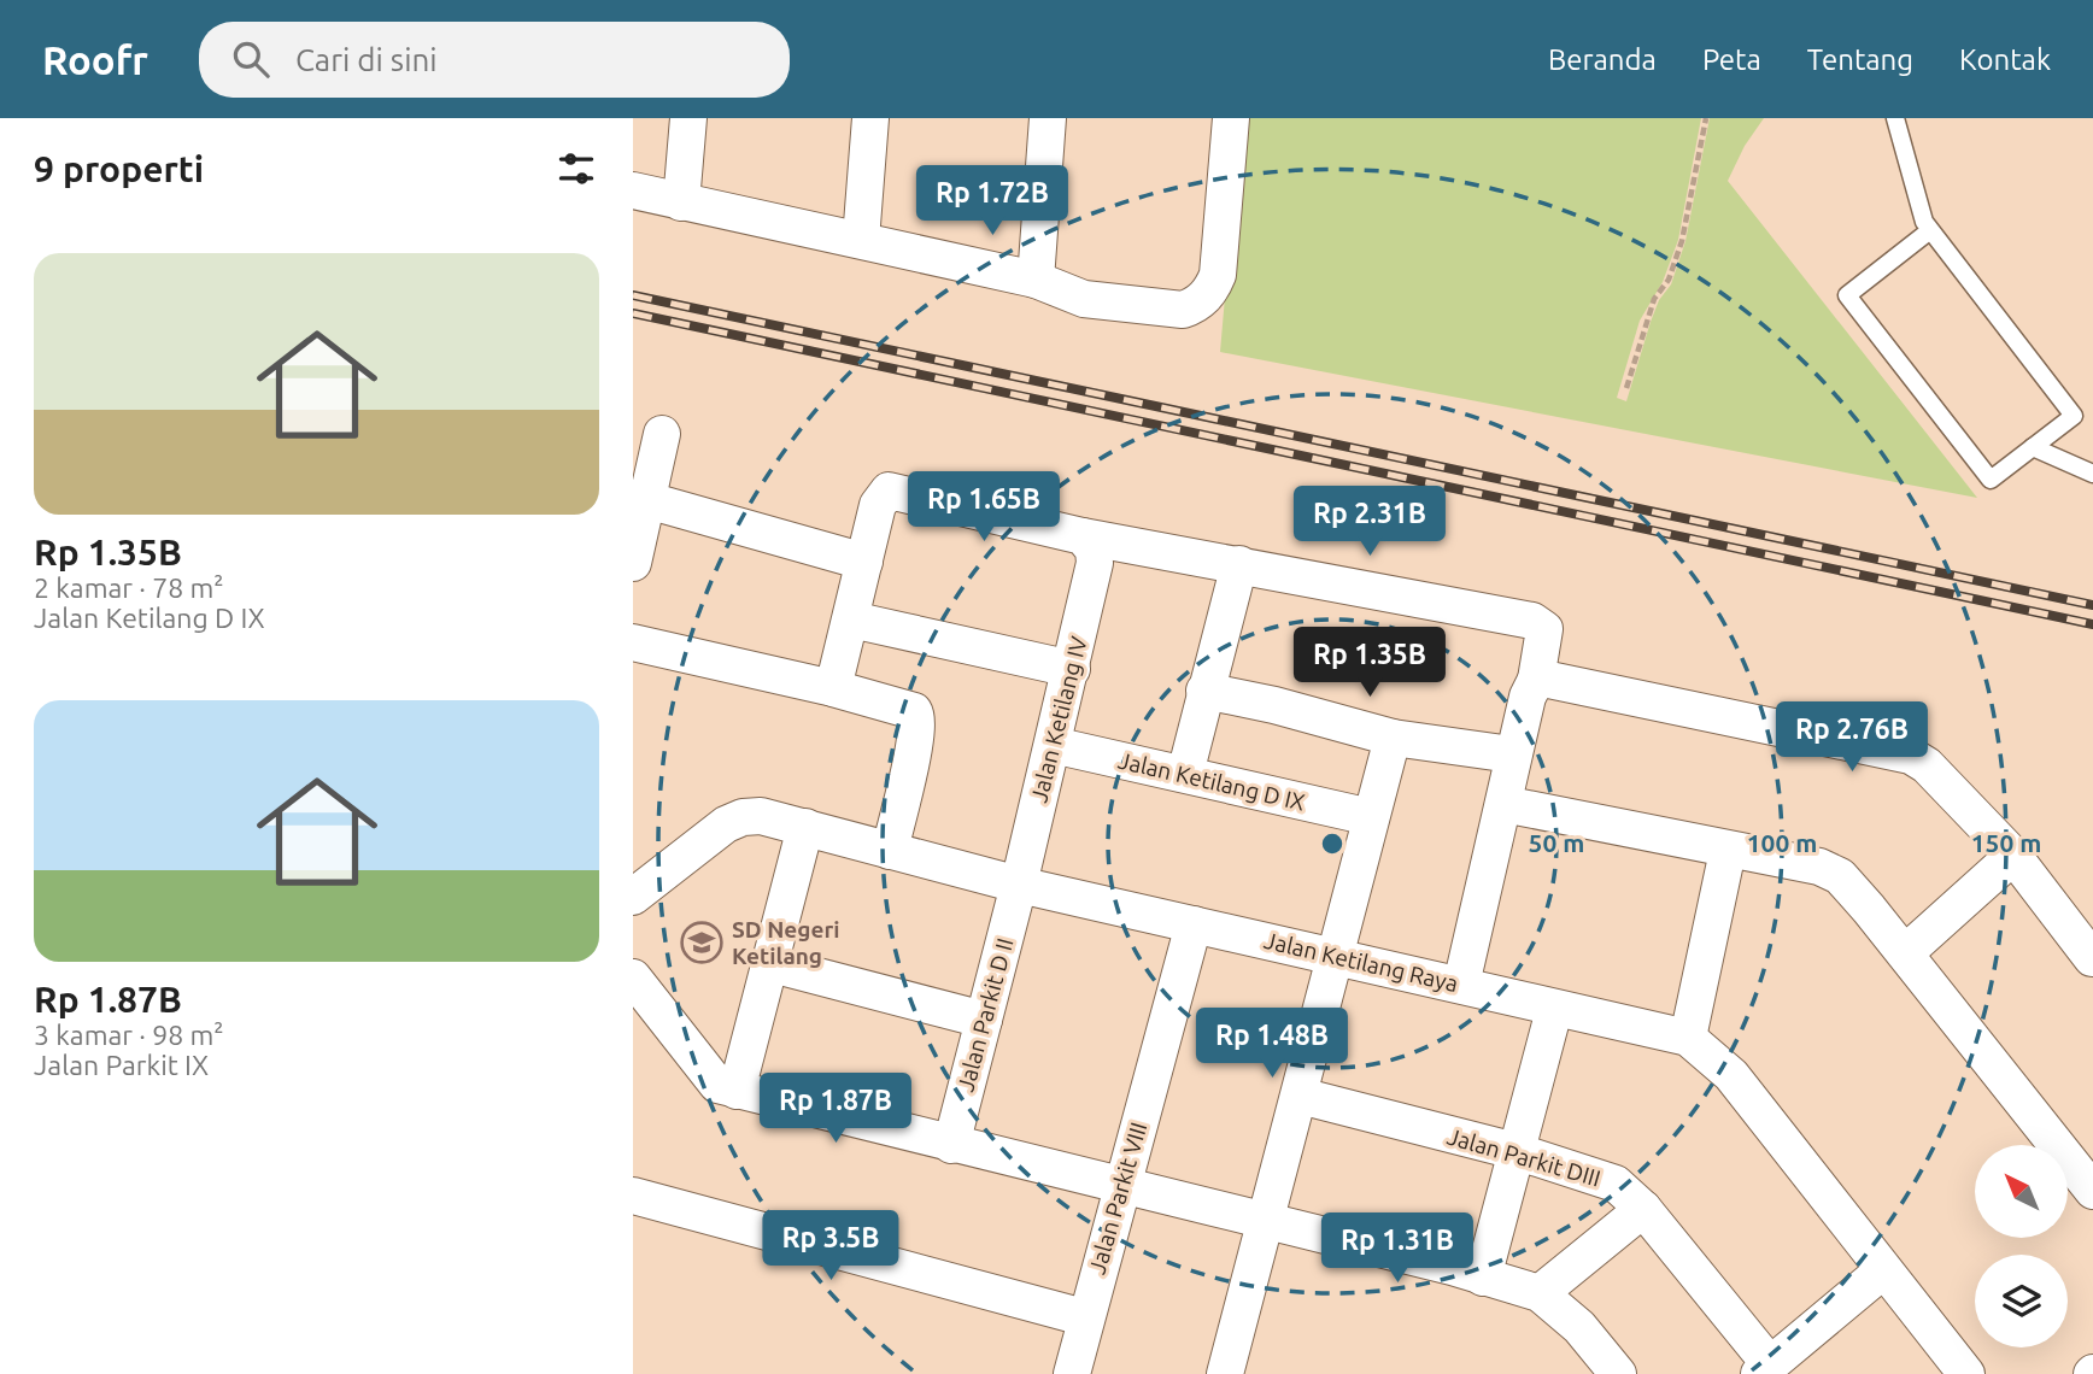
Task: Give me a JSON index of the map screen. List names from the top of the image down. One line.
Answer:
{"streets":{"street":["Jalan Ketilang IV","Jalan Ketilang D IX","Jalan Ketilang Raya","Jalan Parkit D II","Jalan Parkit DIII","Jalan Parkit VIII"]},"crossings":[["Jalan Ketilang IV","Jalan Ketilang D IX"],["Jalan Ketilang IV","Jalan Ketilang Raya"],["Jalan Ketilang IV","Jalan Parkit D II"],["Jalan Ketilang Raya","Jalan Parkit D II"],["Jalan Ketilang Raya","Jalan Parkit VIII"]],"places":{"school or university":["SD Negeri Ketilang"]},"north":"top left","page":{"header":"Roofr","search":"Cari di sini","nav":["Beranda","Peta","Tentang","Kontak"],"heading":"9 properti","price":["Rp 1.72B","Rp 1.65B","Rp 2.31B","Rp 1.35B","Rp 2.76B","Rp 1.48B","Rp 1.87B","Rp 3.5B","Rp 1.31B"],"list":[{"name":"Rp 1.35B","note":"2 kamar · 78 m² · Jalan Ketilang D IX"},{"name":"Rp 1.87B","note":"3 kamar · 98 m² · Jalan Parkit IX"}]},"rings":["50 m","100 m","150 m"]}
